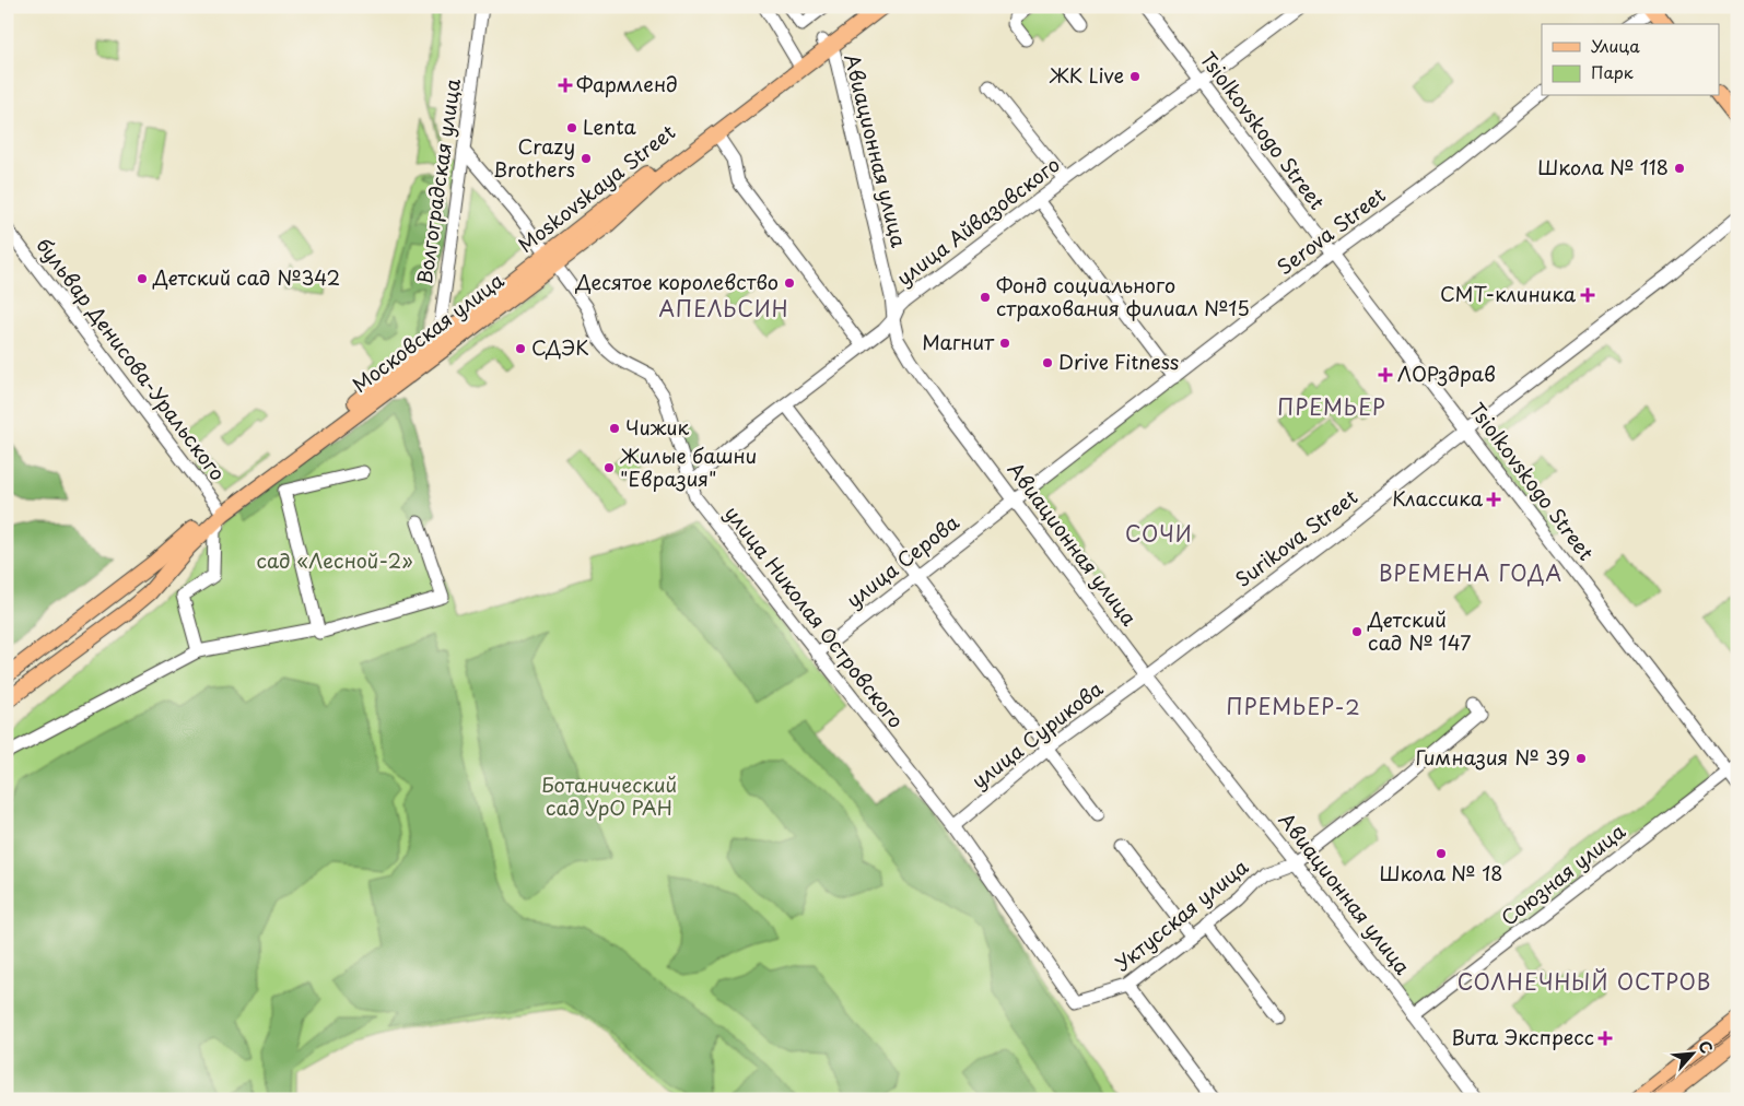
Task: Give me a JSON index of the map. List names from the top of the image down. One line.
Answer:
{"streets":{"main road":["Moskovskaya Street"],"street":["Tsiolkovskogo Street","Авиационная улица","Волгоградская улица","улица Айвазовского","Serova Street","бульвар Денисова-Уральского","Surikova Street","улица Серова","улица Николая Островского","улица Сурикова","Союзная улица","Уктусская улица"]},"crossings":[["Tsiolkovskogo Street","улица Айвазовского"],["Tsiolkovskogo Street","Serova Street"],["Tsiolkovskogo Street","Surikova Street"],["Tsiolkovskogo Street","Союзная улица"],["Авиационная улица","Moskovskaya Street"],["Авиационная улица","улица Айвазовского"],["Авиационная улица","Serova Street"],["Авиационная улица","Surikova Street"],["Авиационная улица","улица Серова"],["Авиационная улица","улица Сурикова"],["Авиационная улица","Союзная улица"],["Авиационная улица","Уктусская улица"],["Волгоградская улица","Moskovskaya Street"],["Волгоградская улица","улица Николая Островского"],["Moskovskaya Street","бульвар Денисова-Уральского"],["Moskovskaya Street","улица Николая Островского"],["улица Айвазовского","улица Николая Островского"],["Serova Street","улица Серова"],["Surikova Street","улица Сурикова"],["улица Серова","улица Николая Островского"],["улица Николая Островского","улица Сурикова"],["улица Николая Островского","Уктусская улица"]],"districts":["АПЕЛЬСИН","ПРЕМЬЕР","СОЧИ","ВРЕМЕНА ГОДА","ПРЕМЬЕР-2","СОЛНЕЧНЫЙ ОСТРОВ"],"parks":["сад «Лесной-2»","Ботанический сад УрО РАН"],"places":{"other":["ЖК Live","Lenta","Crazy Brothers","Школа № 118","Детский сад №342","Десятое королевство","Фонд социального страхования филиал №15","Магнит","СДЭК","Drive Fitness","Чижик","Жилые башни \"Евразия\"","Детский сад № 147","Гимназия № 39","Школа № 18"],"health":["Фармленд","СМТ-клиника","ЛОРздрав","Классика","Вита Экспресс"]},"legend":["Улица","Парк"],"north":"top right"}
